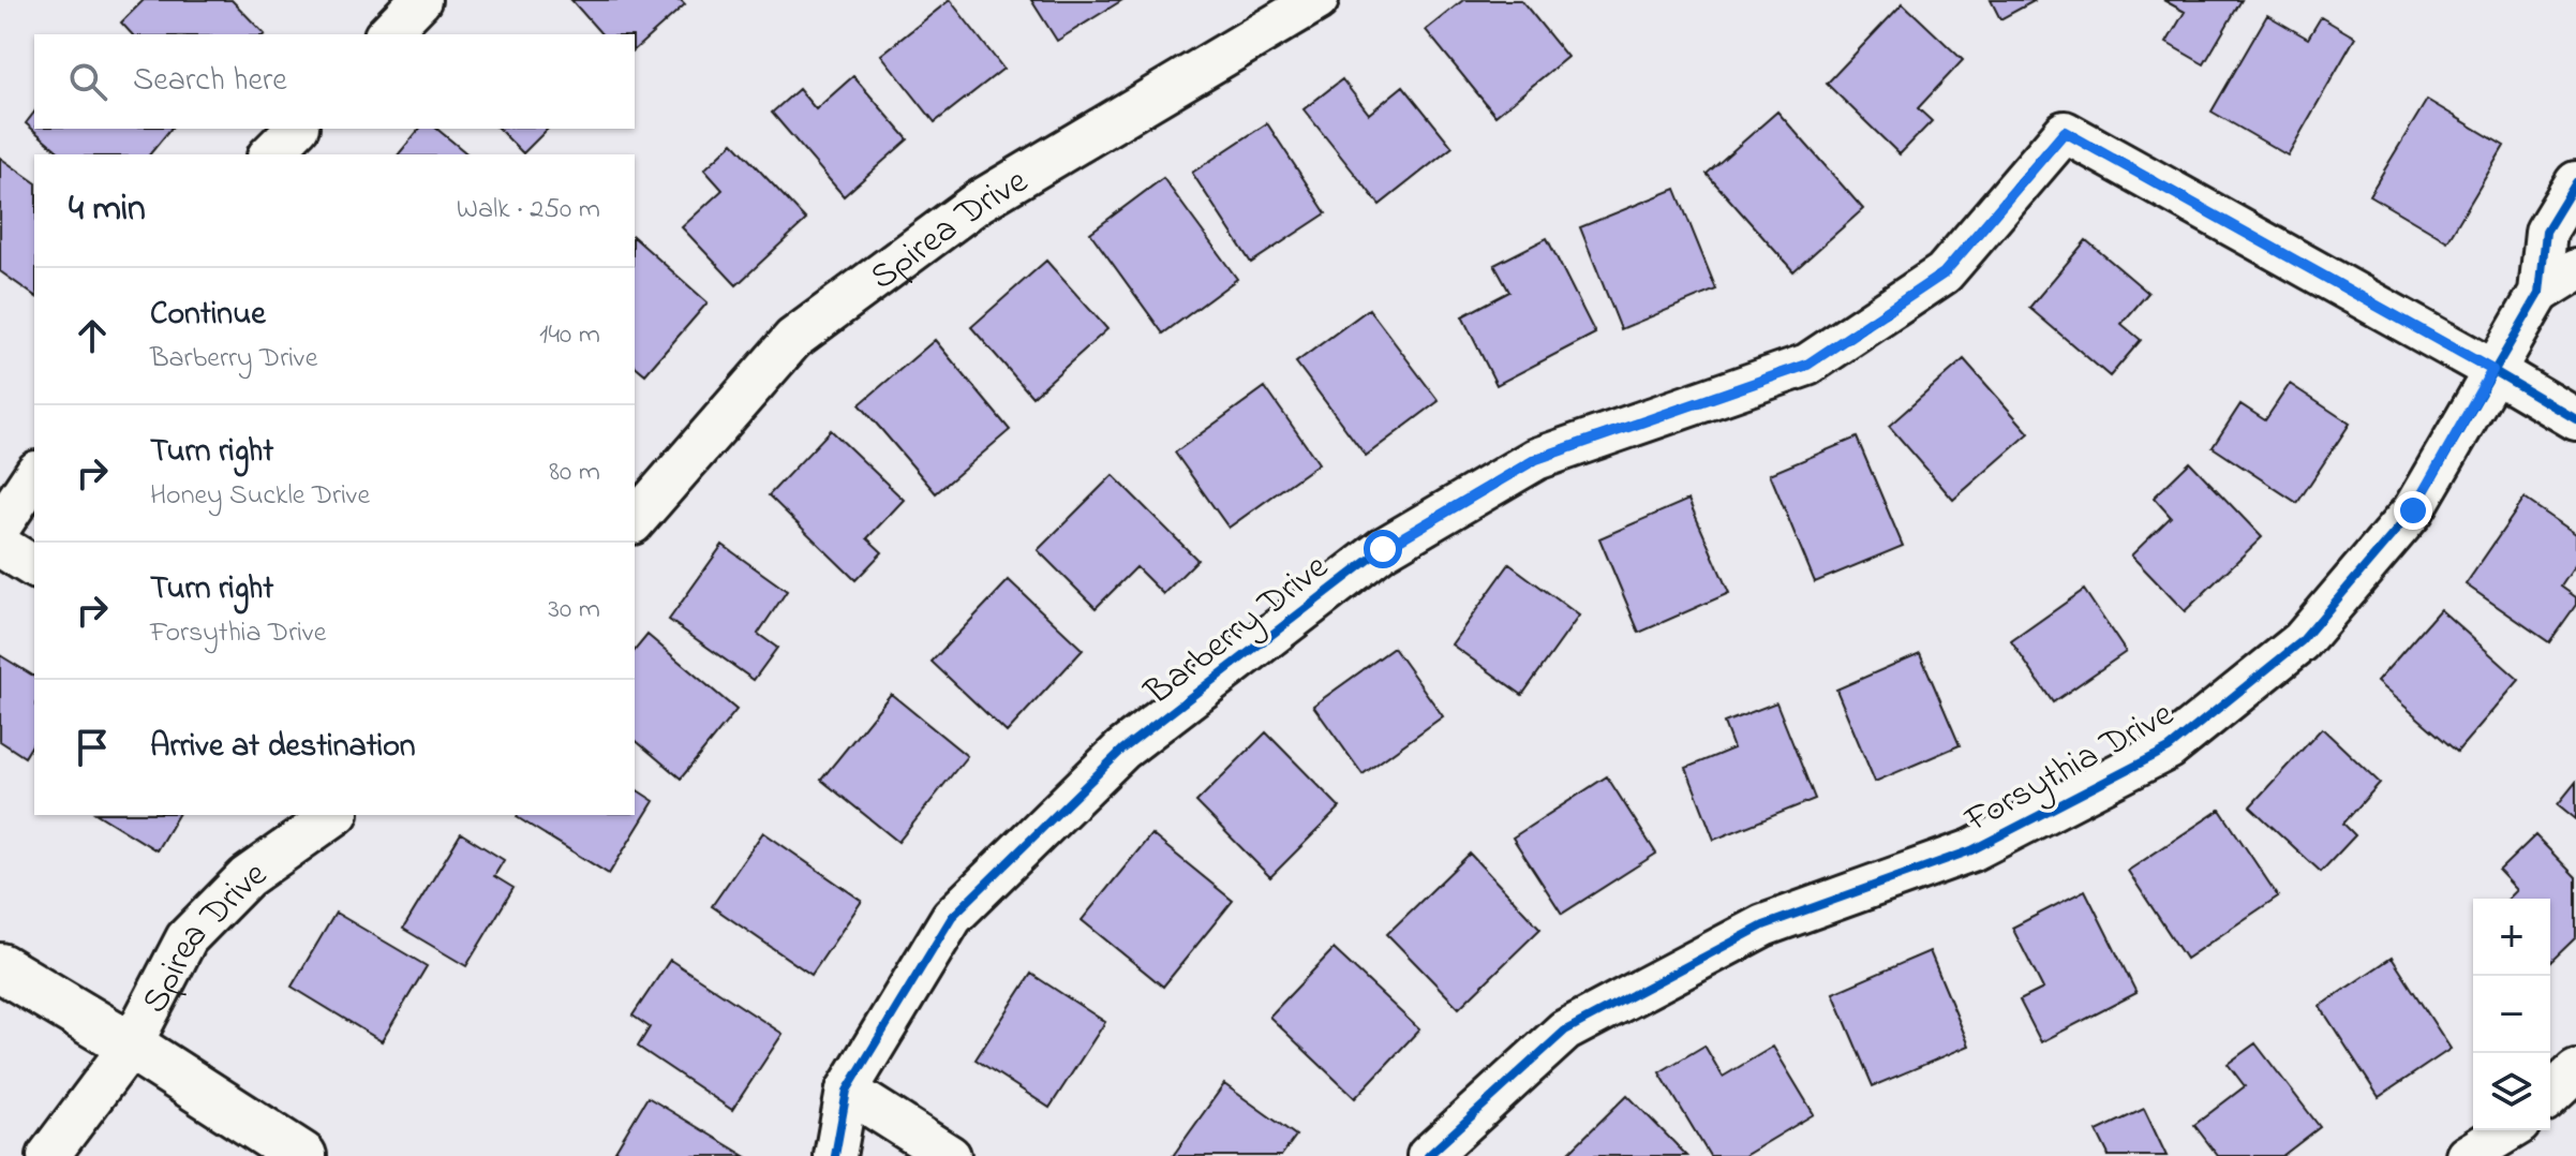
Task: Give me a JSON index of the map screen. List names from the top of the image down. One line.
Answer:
{"streets":{"street":["Spirea Drive","Barberry Drive","Forsythia Drive"]},"crossings":[["Barberry Drive","Forsythia Drive"]],"page":{"search":"Search here","heading":["4 min","Walk · 250 m"],"list":[["Continue","Barberry Drive","140 m"],["Turn right","Honey Suckle Drive","80 m"],["Turn right","Forsythia Drive","30 m"],"Arrive at destination"],"map_buttons":["+","−"]}}
